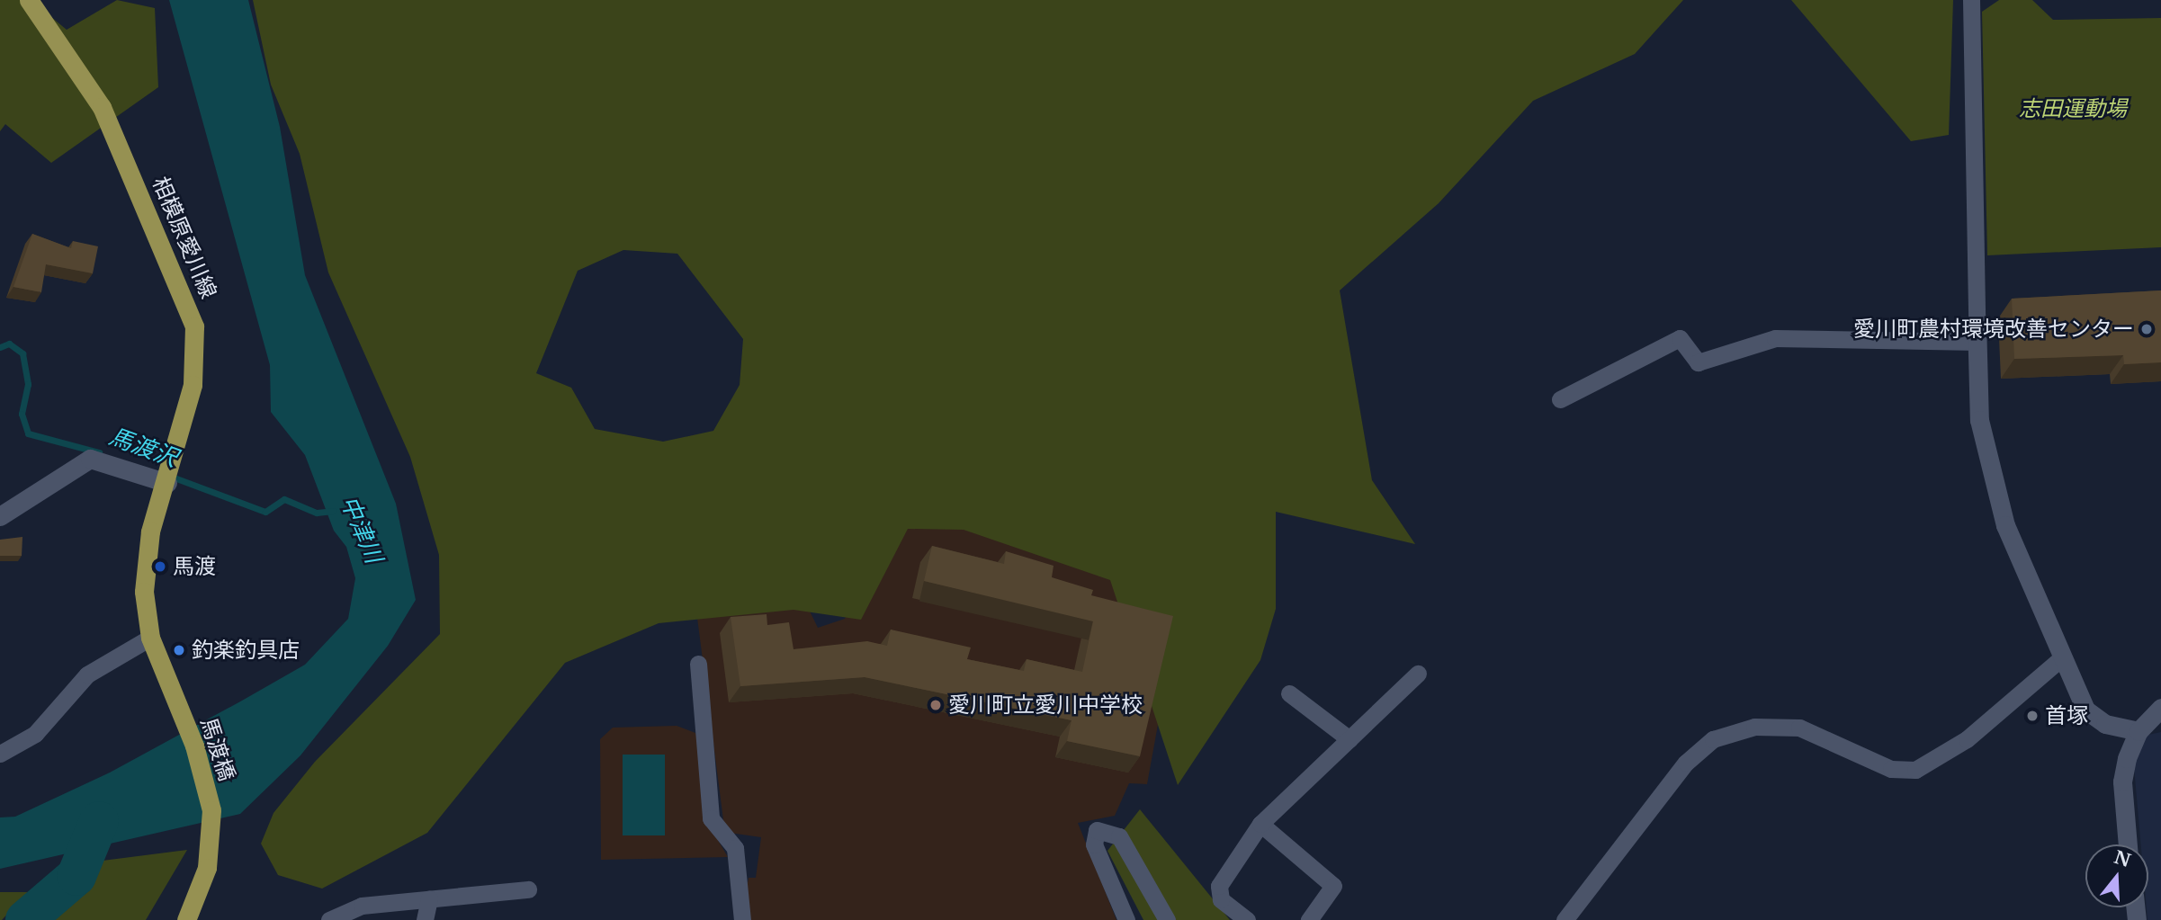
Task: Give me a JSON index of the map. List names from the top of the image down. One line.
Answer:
{"streets":{"main road":["相模原愛川線","馬渡橋"]},"crossings":[["相模原愛川線","馬渡橋"]],"water":["馬渡沢","中津川"],"parks":["志田運動場"],"places":["愛川町農村環境改善センター","馬渡","釣楽釣具店","愛川町立愛川中学校","首塚"],"north":"top"}
